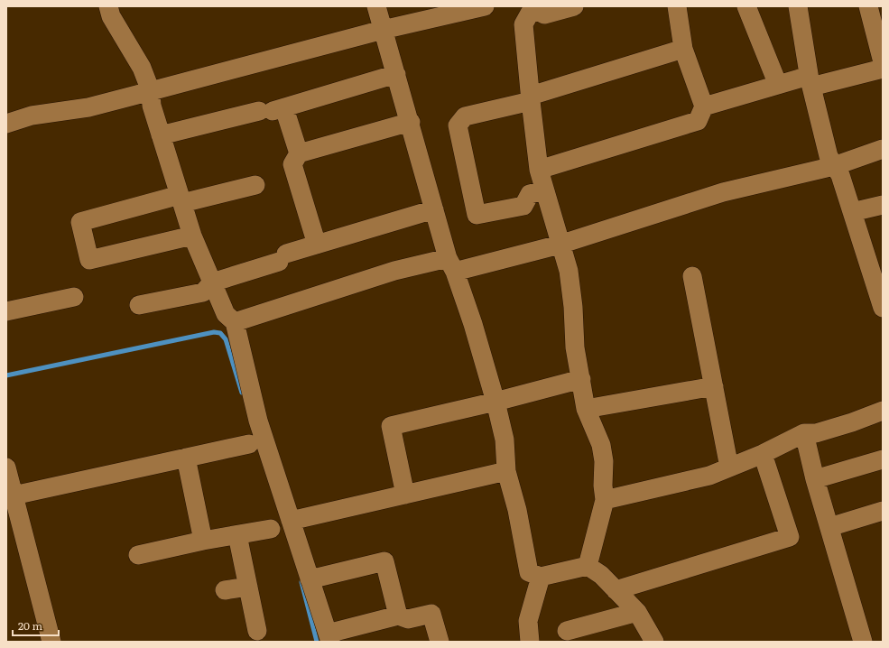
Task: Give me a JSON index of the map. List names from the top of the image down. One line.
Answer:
{"scale_bar":"20 m"}
